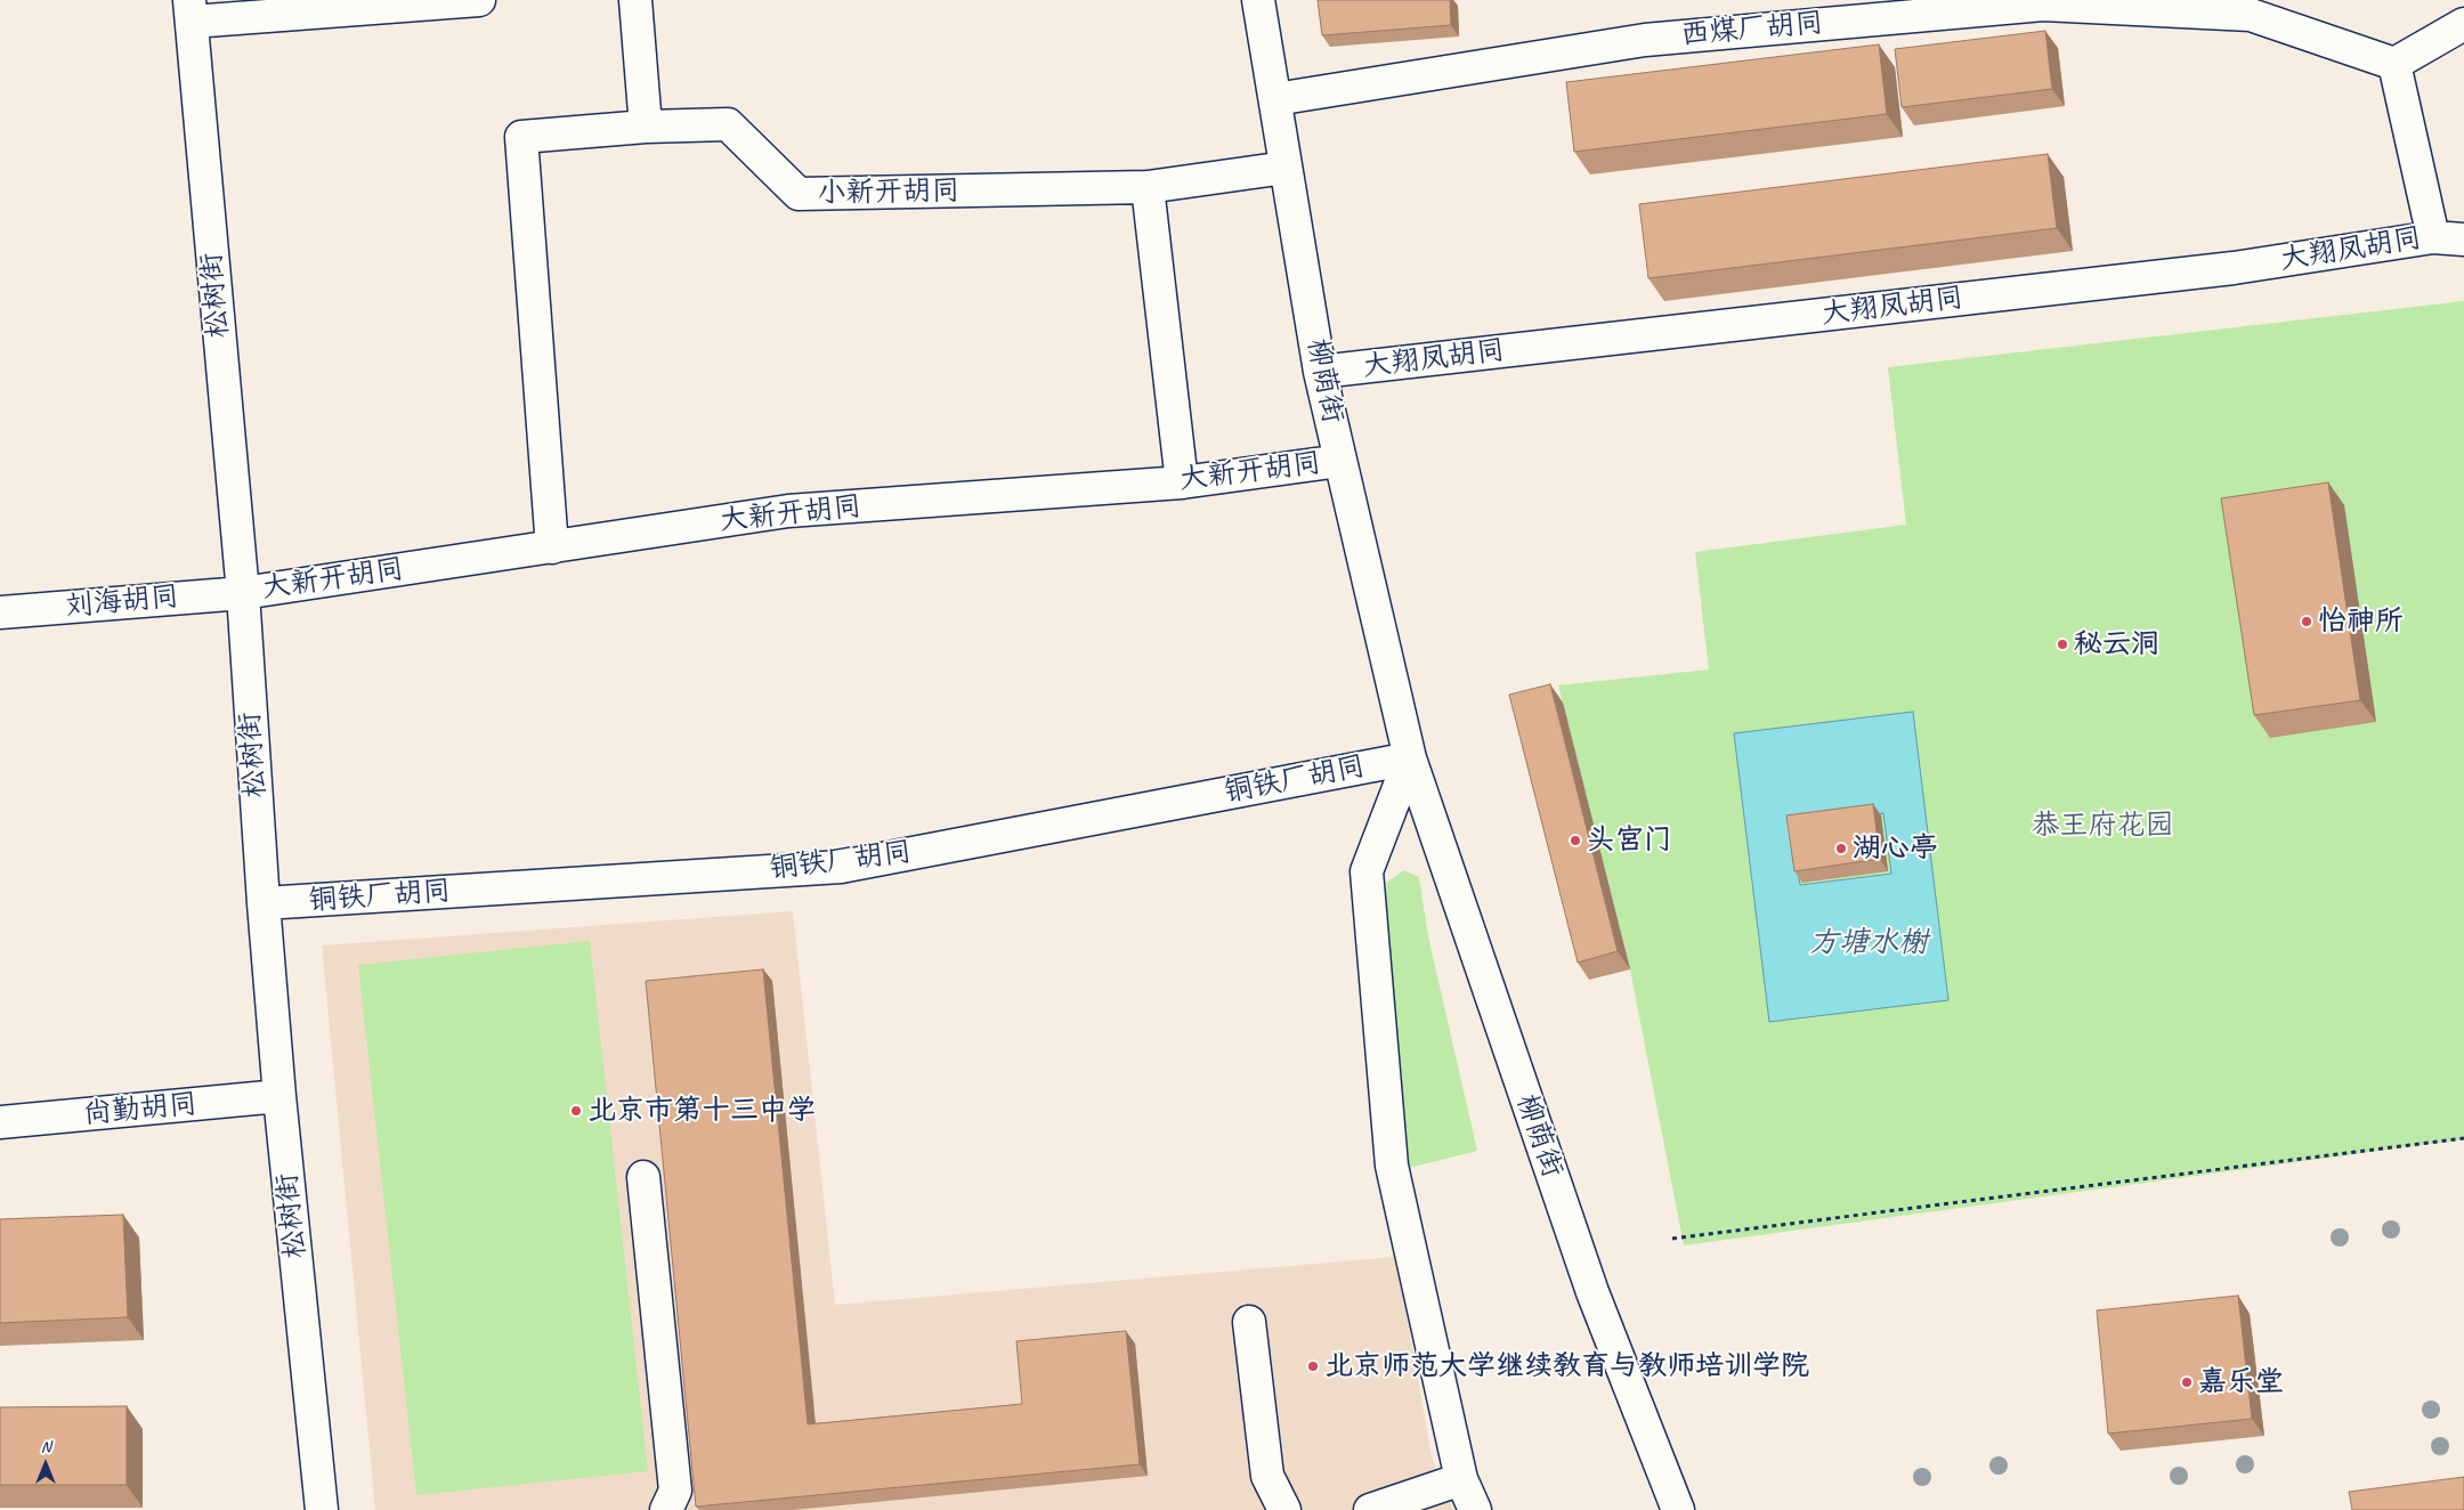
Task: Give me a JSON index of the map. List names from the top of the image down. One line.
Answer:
{"streets":{"street":["西煤厂胡同","小新开胡同","大翔凤胡同","松树街","柳荫街","大新开胡同","刘海胡同","铜铁厂胡同","尚勤胡同"]},"crossings":[["西煤厂胡同","柳荫街"],["小新开胡同","柳荫街"],["小新开胡同","大新开胡同"],["大翔凤胡同","柳荫街"],["松树街","大新开胡同"],["松树街","刘海胡同"],["松树街","铜铁厂胡同"],["松树街","尚勤胡同"],["柳荫街","大新开胡同"],["柳荫街","铜铁厂胡同"],["大新开胡同","刘海胡同"]],"water":["方塘水榭"],"parks":["恭王府花园"],"places":["怡神所","秘云洞","头宫门","湖心亭","北京市第十三中学","北京师范大学继续教育与教师培训学院","嘉乐堂"],"north":"top"}
